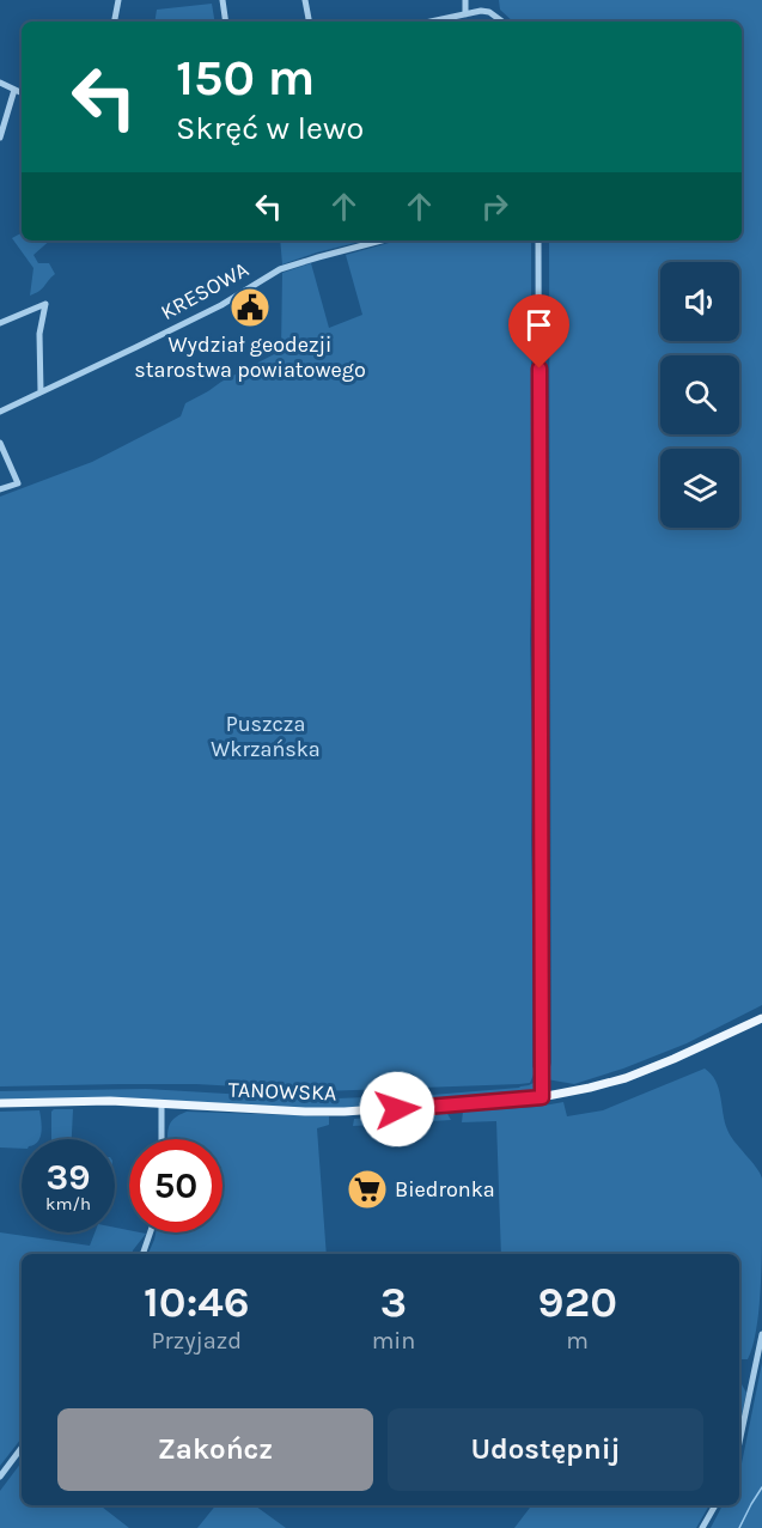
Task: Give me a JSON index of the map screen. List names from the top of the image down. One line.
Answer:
{"streets":{"main road":["TANOWSKA"],"street":["KRESOWA"]},"parks":["Puszcza Wkrzańska"],"places":{"public building":["Wydział geodezji starostwa powiatowego"],"supermarket":["Biedronka"]},"page":{"turn":["150 m","Skręć w lewo"],"speed":"39 km/h","limit":"50","eta":["10:46","Przyjazd","3","min","920","m"],"buttons":["Zakończ","Udostępnij"]}}
